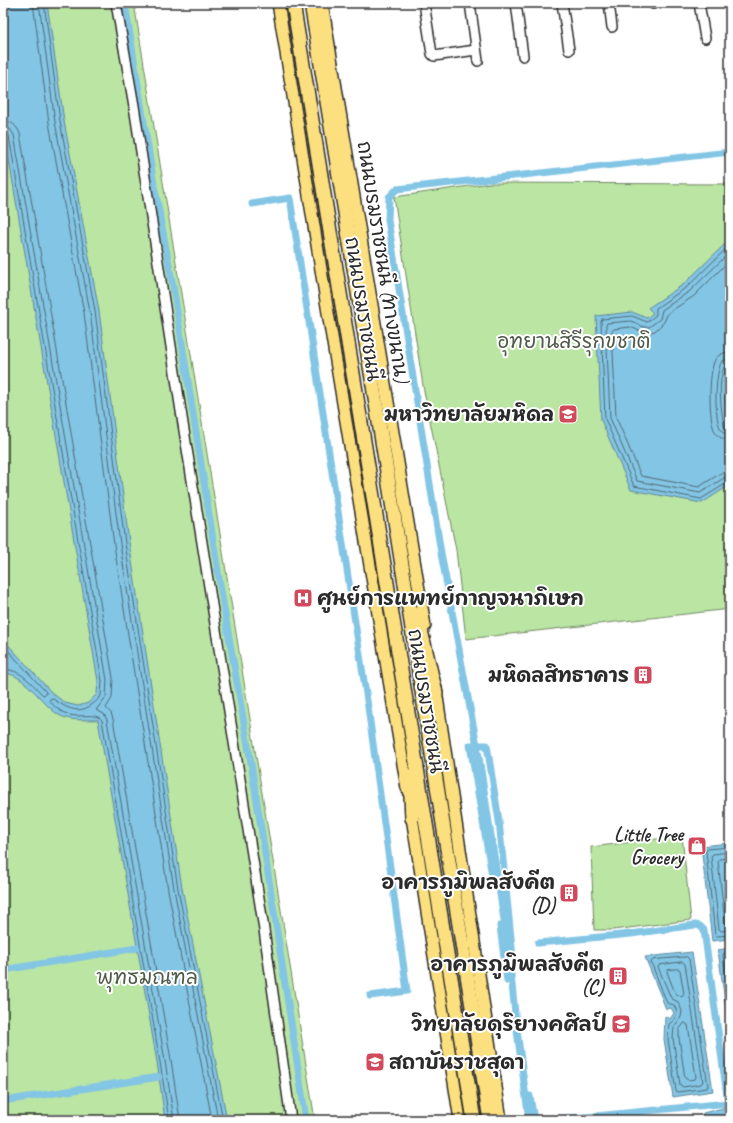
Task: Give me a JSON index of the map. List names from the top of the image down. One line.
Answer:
{"streets":{"highway":["ถนนบรมราชชนนี"],"main road":["ถนนบรมราชชนนี (ทางขนาน)"]},"parks":["อุทยานสิรีรุกขชาติ","พุทธมณฑล"],"places":{"school or university":["มหาวิทยาลัยมหิดล","วิทยาลัยดุริยางคศิลป์","สถาบันราชสุดา"],"hospital":["ศูนย์การแพทย์กาญจนาภิเษก"],"building":["มหิดลสิทธาคาร","อาคารภูมิพลสังคีต (D)","อาคารภูมิพลสังคีต (C)"],"shop":["Little Tree Grocery"]}}
